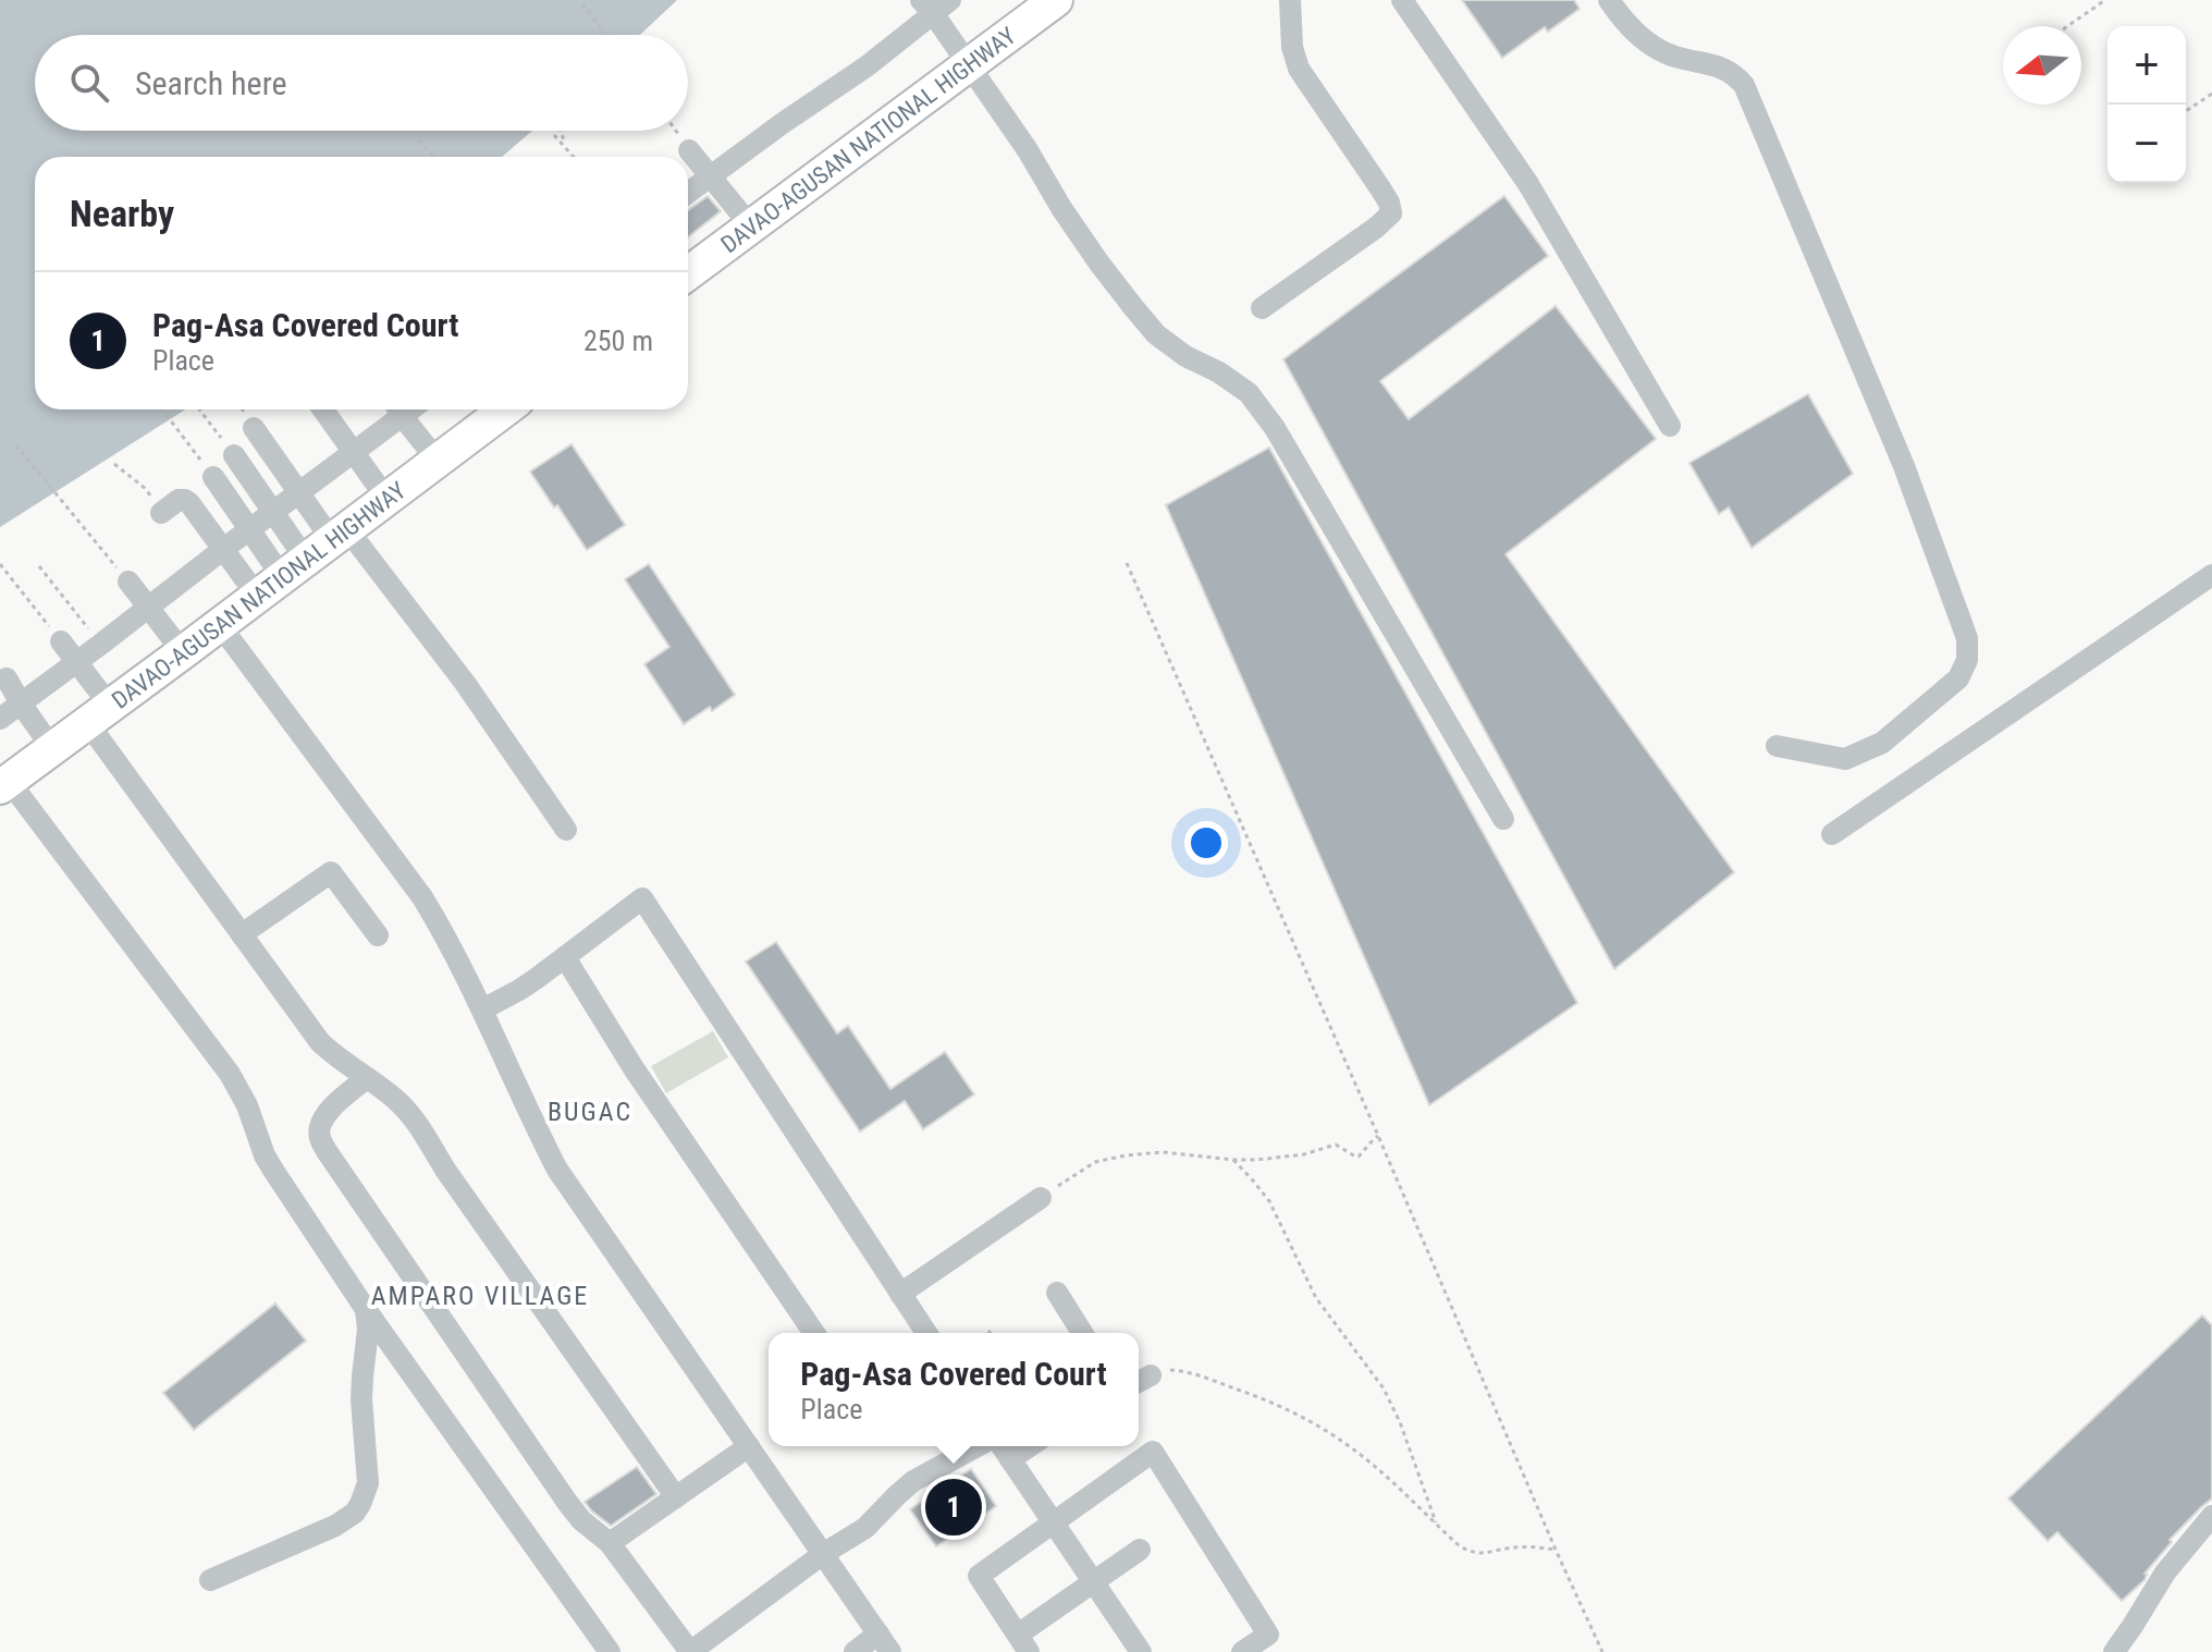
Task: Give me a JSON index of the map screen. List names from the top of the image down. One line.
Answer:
{"streets":{"highway":["DAVAO-AGUSAN NATIONAL HIGHWAY"]},"districts":["BUGAC","AMPARO VILLAGE"],"north":"left","page":{"map_buttons":["+","−"],"search":"Search here","heading":"Nearby","list":[{"mark":"1","name":"Pag-Asa Covered Court","note":"Place","value":"250 m"}],"popup":["Pag-Asa Covered Court","Place"],"pins":"1"}}
